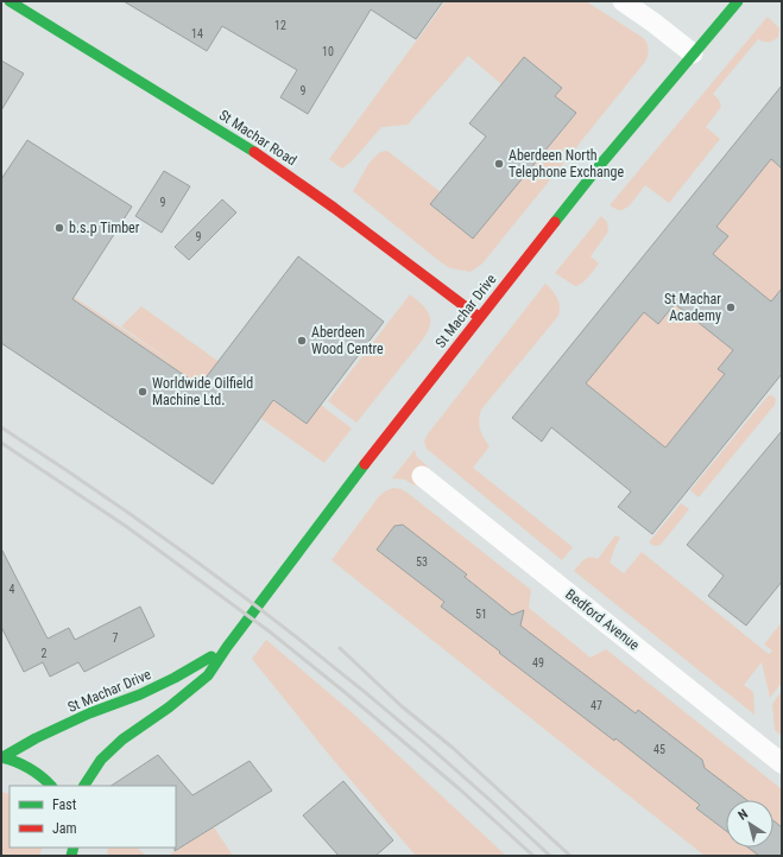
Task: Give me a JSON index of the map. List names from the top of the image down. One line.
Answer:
{"streets":{"main road":["St Machar Road","St Machar Drive"],"street":["Bedford Avenue"]},"crossings":[["St Machar Road","St Machar Drive"]],"places":["Aberdeen North Telephone Exchange","b.s.p Timber","St Machar Academy","Aberdeen Wood Centre","Worldwide Oilfield Machine Ltd."],"house_numbers":["12","14","10","9","9","9","53","4","51","7","2","49","47","45"],"legend":["Fast","Jam"],"north":"top left"}
